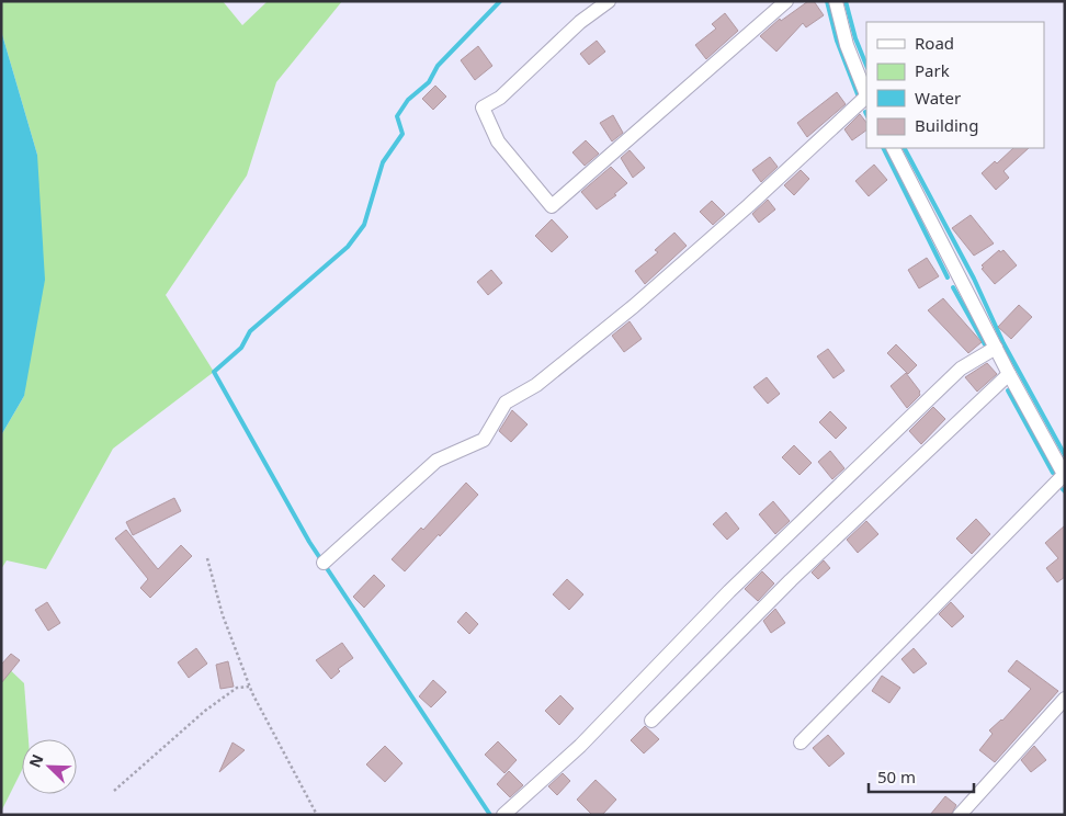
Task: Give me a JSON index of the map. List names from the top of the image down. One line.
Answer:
{"legend":["Road","Park","Water","Building"],"scale_bar":"50 m","north":"top left"}
